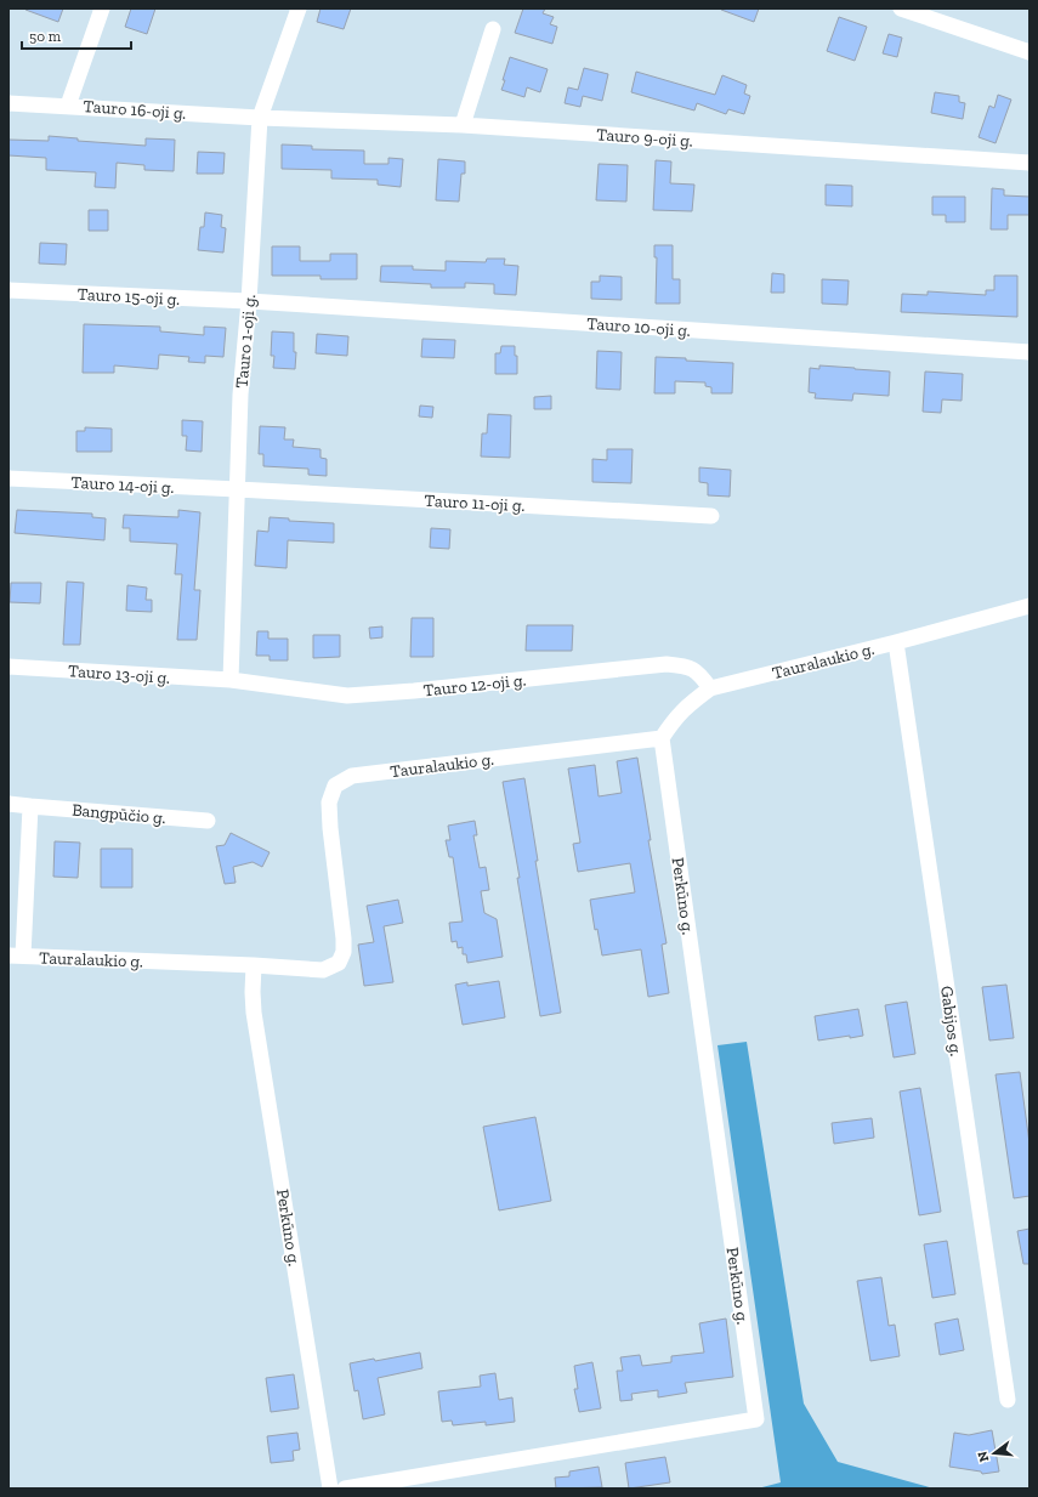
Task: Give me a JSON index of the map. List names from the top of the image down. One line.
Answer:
{"streets":{"street":["Tauro 16-oji g.","Tauro 9-oji g.","Tauro 15-oji g.","Tauro 10-oji g.","Tauro 1-oji g.","Tauro 14-oji g.","Tauro 11-oji g.","Tauralaukio g.","Tauro 13-oji g.","Tauro 12-oji g.","Bangpūčio g.","Perkūno g.","Gabijos g."]},"crossings":[["Tauro 16-oji g.","Tauro 9-oji g."],["Tauro 16-oji g.","Tauro 1-oji g."],["Tauro 9-oji g.","Tauro 1-oji g."],["Tauro 15-oji g.","Tauro 10-oji g."],["Tauro 15-oji g.","Tauro 1-oji g."],["Tauro 10-oji g.","Tauro 1-oji g."],["Tauro 1-oji g.","Tauro 14-oji g."],["Tauro 1-oji g.","Tauro 11-oji g."],["Tauro 1-oji g.","Tauro 13-oji g."],["Tauro 1-oji g.","Tauro 12-oji g."],["Tauro 14-oji g.","Tauro 11-oji g."],["Tauralaukio g.","Tauro 12-oji g."],["Tauralaukio g.","Perkūno g."],["Tauralaukio g.","Gabijos g."],["Tauro 13-oji g.","Tauro 12-oji g."]],"scale_bar":"50 m","north":"left"}
